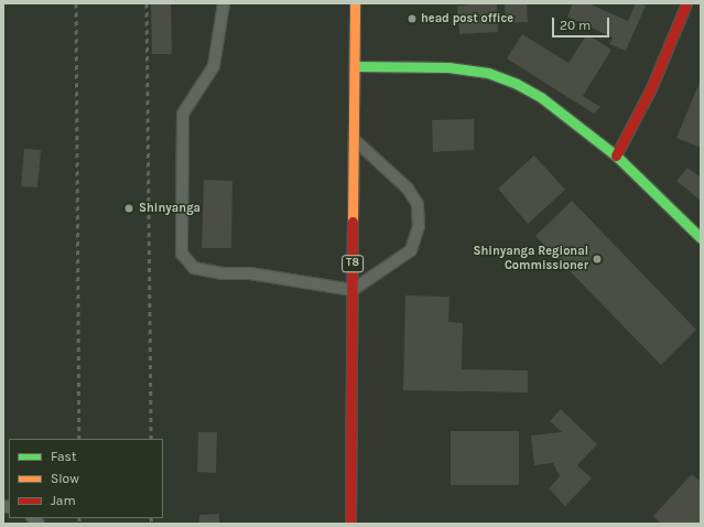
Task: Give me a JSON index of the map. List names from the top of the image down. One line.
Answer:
{"streets":{"main road":["T8"]},"places":["head post office","Shinyanga","Shinyanga Regional Commissioner"],"legend":["Fast","Slow","Jam"],"scale_bar":"20 m"}
